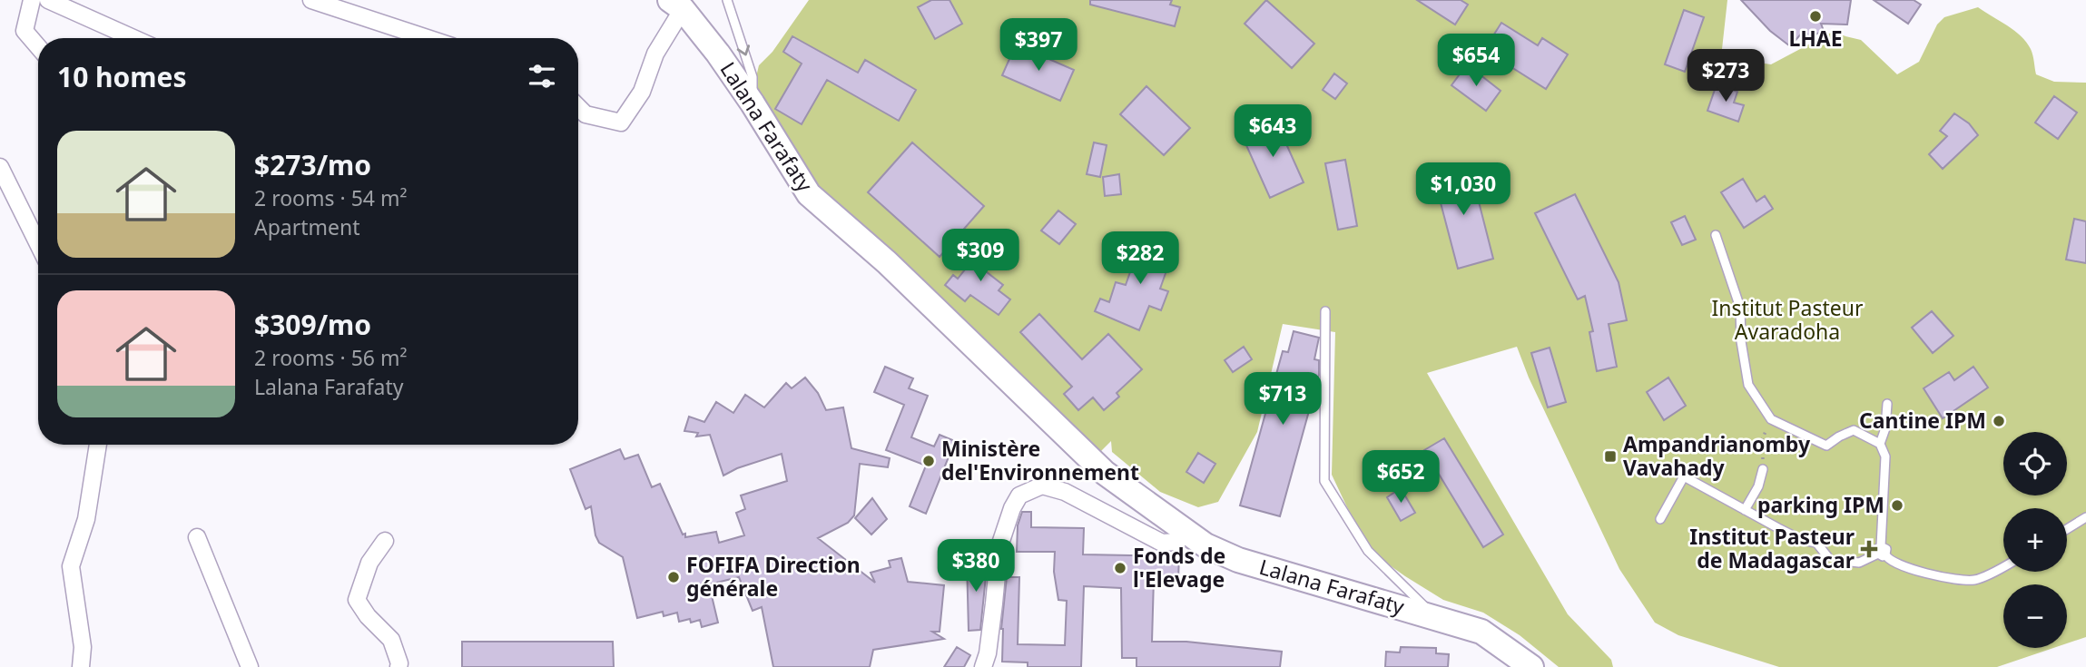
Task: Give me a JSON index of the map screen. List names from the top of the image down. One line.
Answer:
{"streets":{"main road":["Lalana Farafaty"]},"parks":["Institut Pasteur Avaradoha"],"places":{"other":["LHAE","Cantine IPM","Ministère del'Environnement","parking IPM","Fonds de l'Elevage","FOFIFA Direction générale"],"transit":["Ampandrianomby Vavahady"],"health":["Institut Pasteur de Madagascar"]},"page":{"price":["$397","$654","$273","$643","$1,030","$309","$282","$713","$652","$380"],"heading":"10 homes","list":[{"name":"$273/mo","note":"2 rooms · 54 m² · Apartment"},{"name":"$309/mo","note":"2 rooms · 56 m² · Lalana Farafaty"}],"map_buttons":["+","−"]}}
